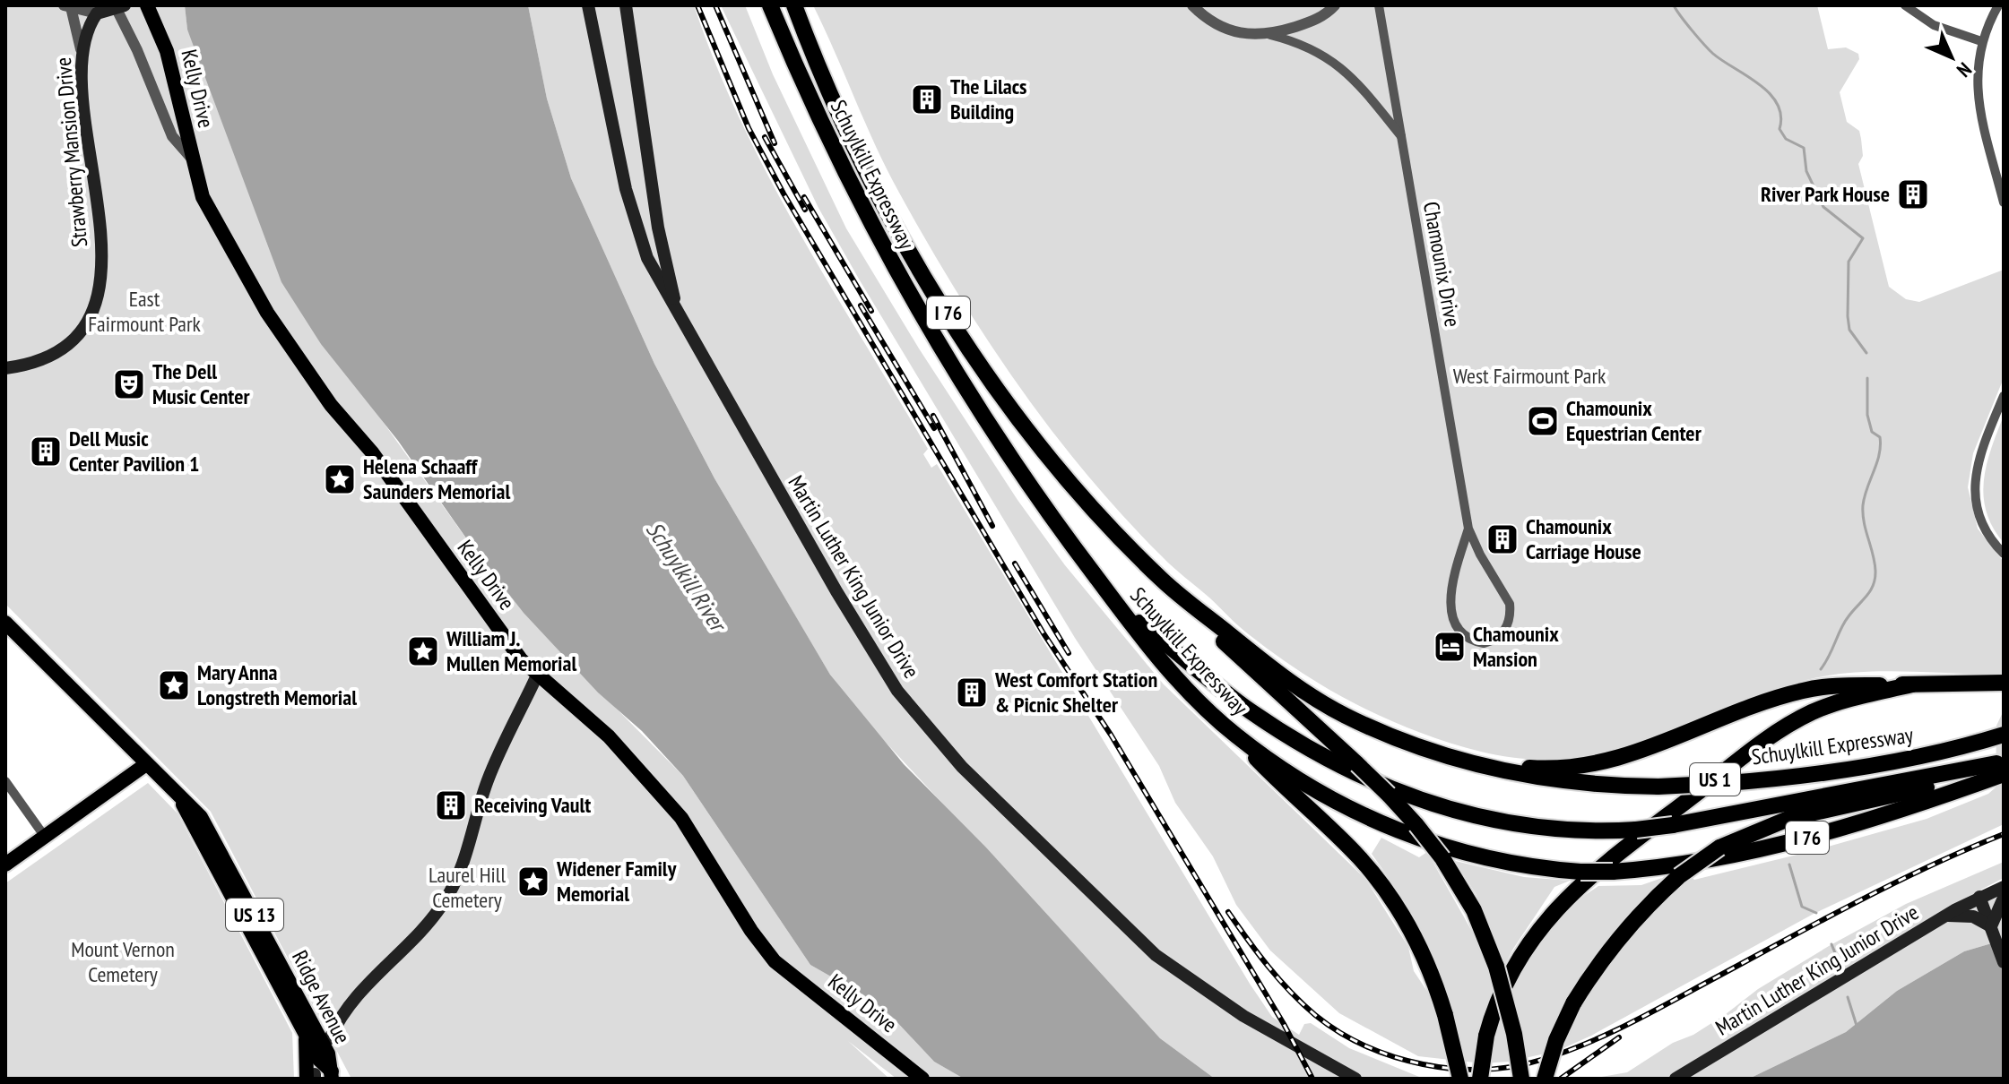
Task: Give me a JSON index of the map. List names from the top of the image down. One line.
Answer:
{"streets":{"highway":["Schuylkill Expressway","I 76","US 1"],"main road":["Kelly Drive","Strawberry Mansion Drive","Martin Luther King Junior Drive","US 13","Ridge Avenue"],"street":["Chamounix Drive"]},"crossings":[["US 13","Ridge Avenue"]],"water":["Schuylkill River"],"parks":["East Fairmount Park","West Fairmount Park","Laurel Hill Cemetery","Mount Vernon Cemetery"],"places":{"building":["The Lilacs Building","River Park House","Dell Music Center Pavilion 1","Chamounix Carriage House","West Comfort Station & Picnic Shelter","Receiving Vault"],"theatre":["The Dell Music Center"],"sports":["Chamounix Equestrian Center"],"place":["Helena Schaaff Saunders Memorial","William J. Mullen Memorial","Mary Anna Longstreth Memorial","Widener Family Memorial"],"hotel":["Chamounix Mansion"]},"north":"bottom right"}
